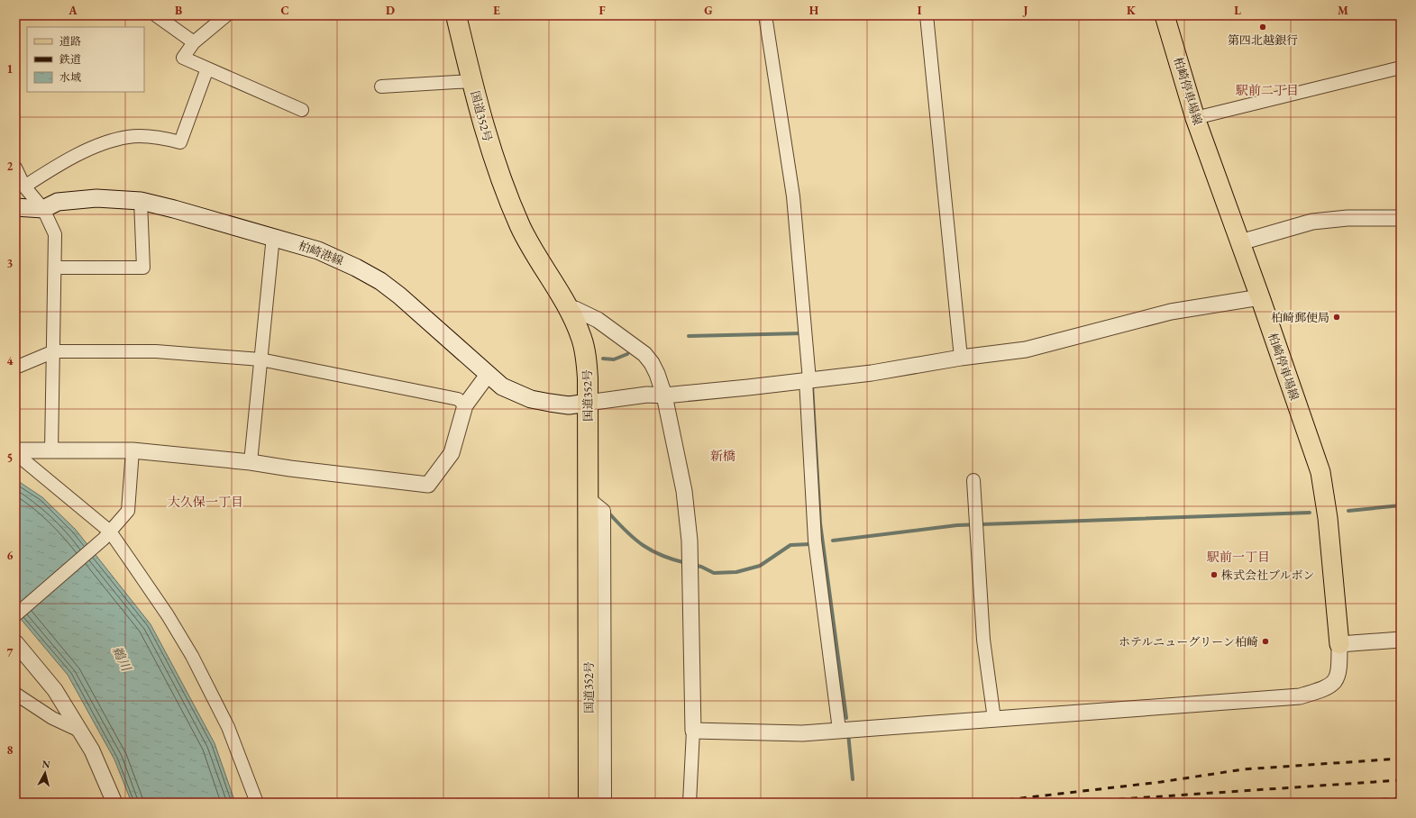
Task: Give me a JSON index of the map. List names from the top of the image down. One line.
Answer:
{"streets":{"highway":["国道352号"],"main road":["柏崎停車場線","柏崎港線"]},"crossings":[["国道352号","柏崎港線"]],"districts":["駅前二丁目","新橋","大久保一丁目","駅前一丁目"],"water":["鵜川"],"places":["第四北越銀行","柏崎郵便局","株式会社ブルボン","ホテルニューグリーン柏崎"],"legend":["道路","鉄道","水域"],"north":"top","grid":{"columns":["A","B","C","D","E","F","G","H","I","J","K","L","M"],"rows":["1","2","3","4","5","6","7","8"]}}
